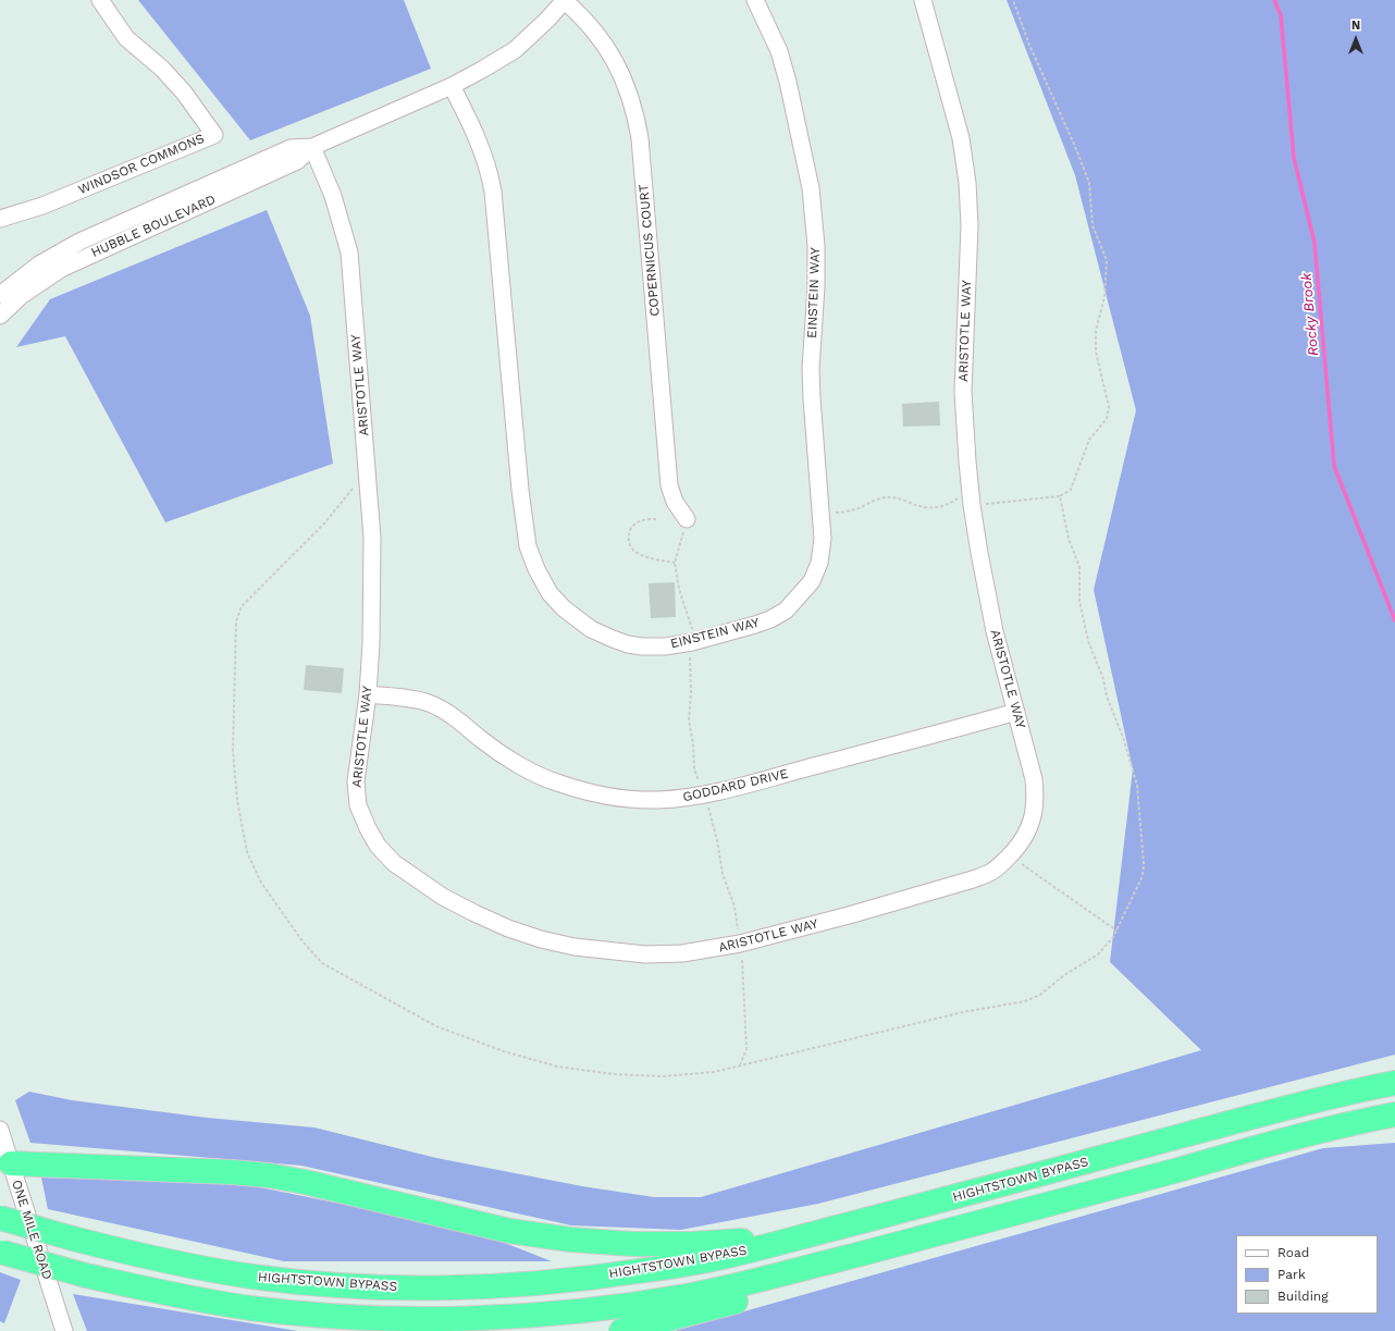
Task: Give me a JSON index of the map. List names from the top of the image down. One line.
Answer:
{"streets":{"highway":["HIGHTSTOWN BYPASS"],"street":["WINDSOR COMMONS","HUBBLE BOULEVARD","COPERNICUS COURT","EINSTEIN WAY","ARISTOTLE WAY","GODDARD DRIVE","ONE MILE ROAD"]},"crossings":[["HUBBLE BOULEVARD","COPERNICUS COURT"],["HUBBLE BOULEVARD","EINSTEIN WAY"],["HUBBLE BOULEVARD","ARISTOTLE WAY"],["ARISTOTLE WAY","GODDARD DRIVE"]],"water":["Rocky Brook"],"legend":["Road","Park","Building"],"north":"top"}
